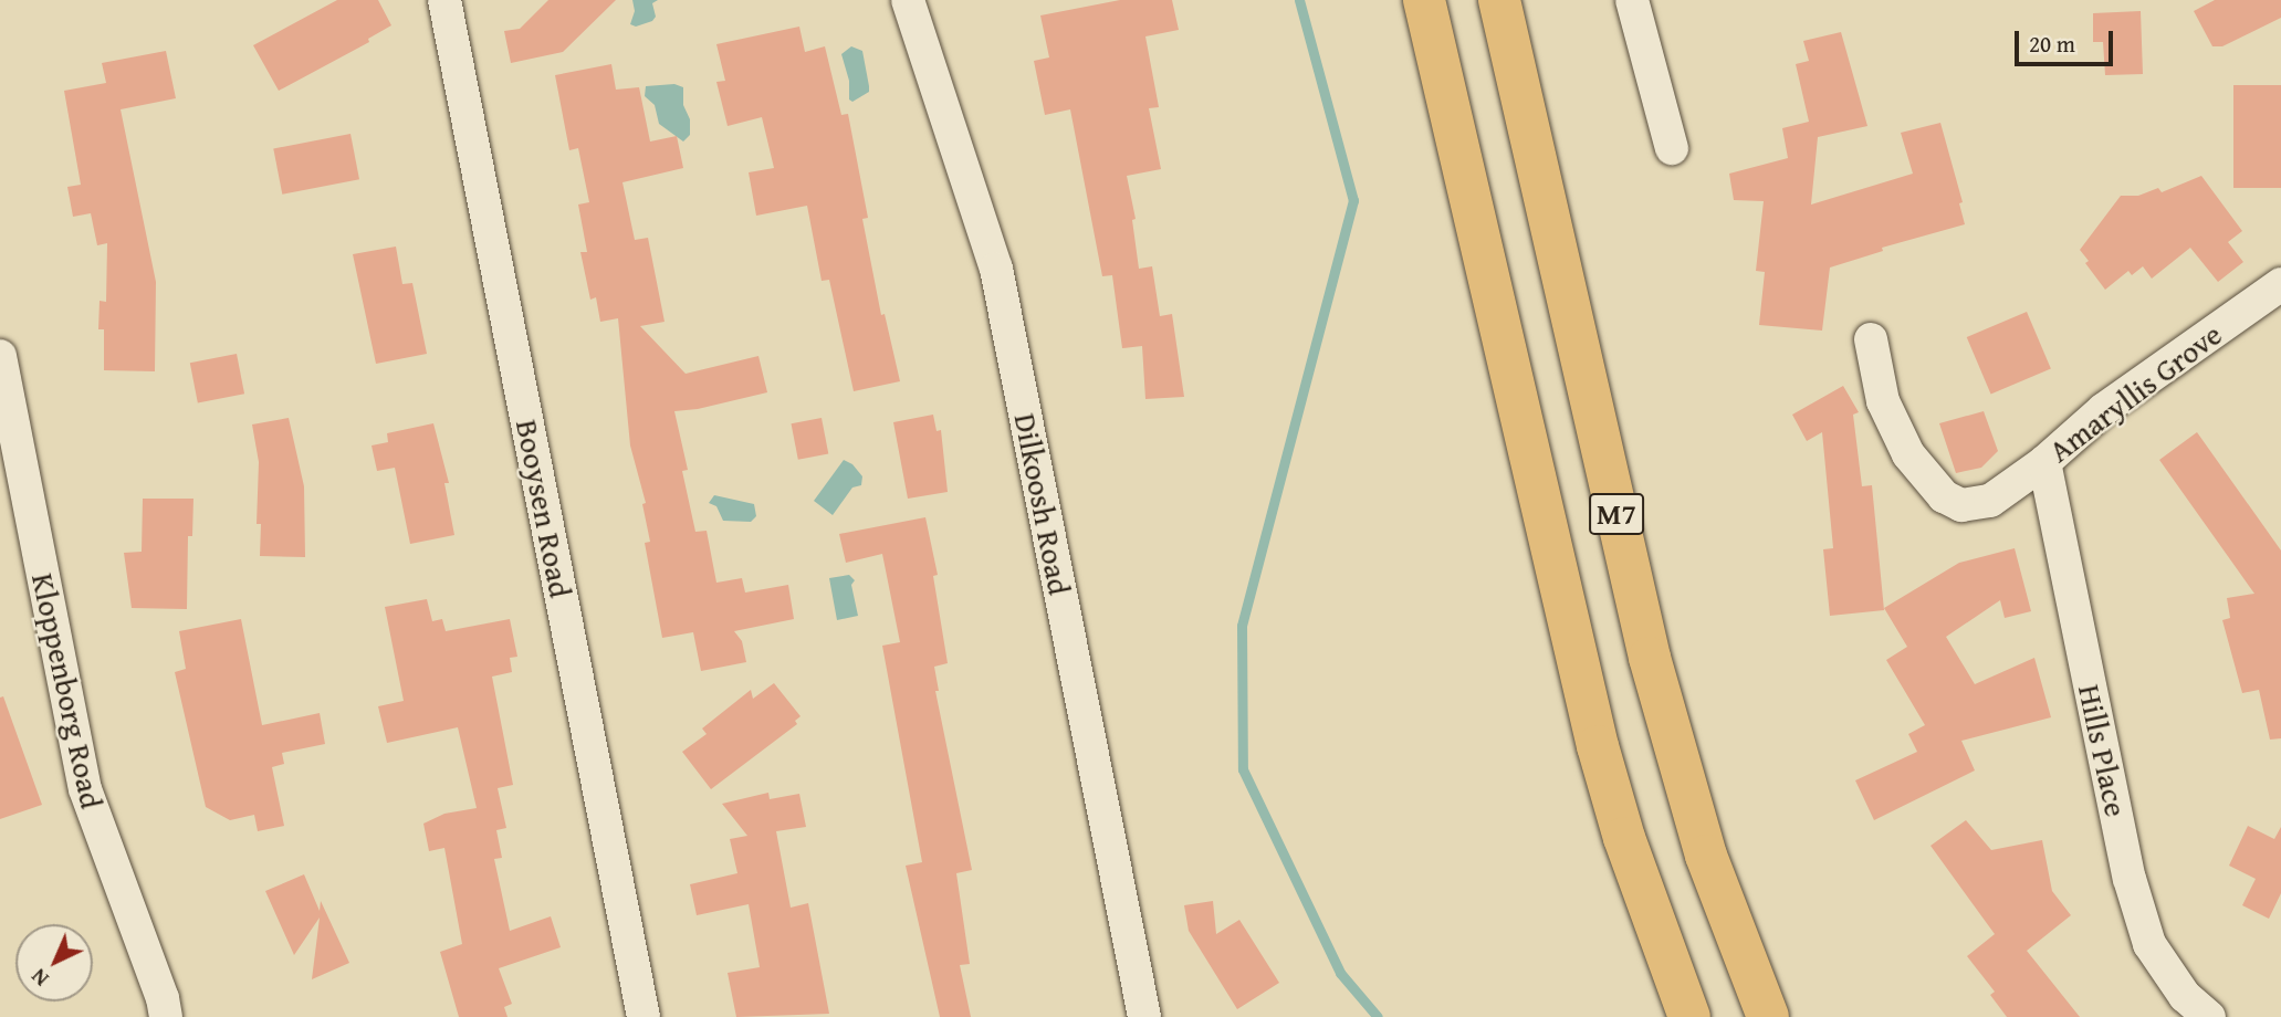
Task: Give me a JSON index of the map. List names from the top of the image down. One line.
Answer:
{"streets":{"highway":["M7"],"street":["Amaryllis Grove","Dilkoosh Road","Booysen Road","Kloppenborg Road","Hills Place"]},"crossings":[["Amaryllis Grove","Hills Place"]],"scale_bar":"20 m","north":"bottom left"}
